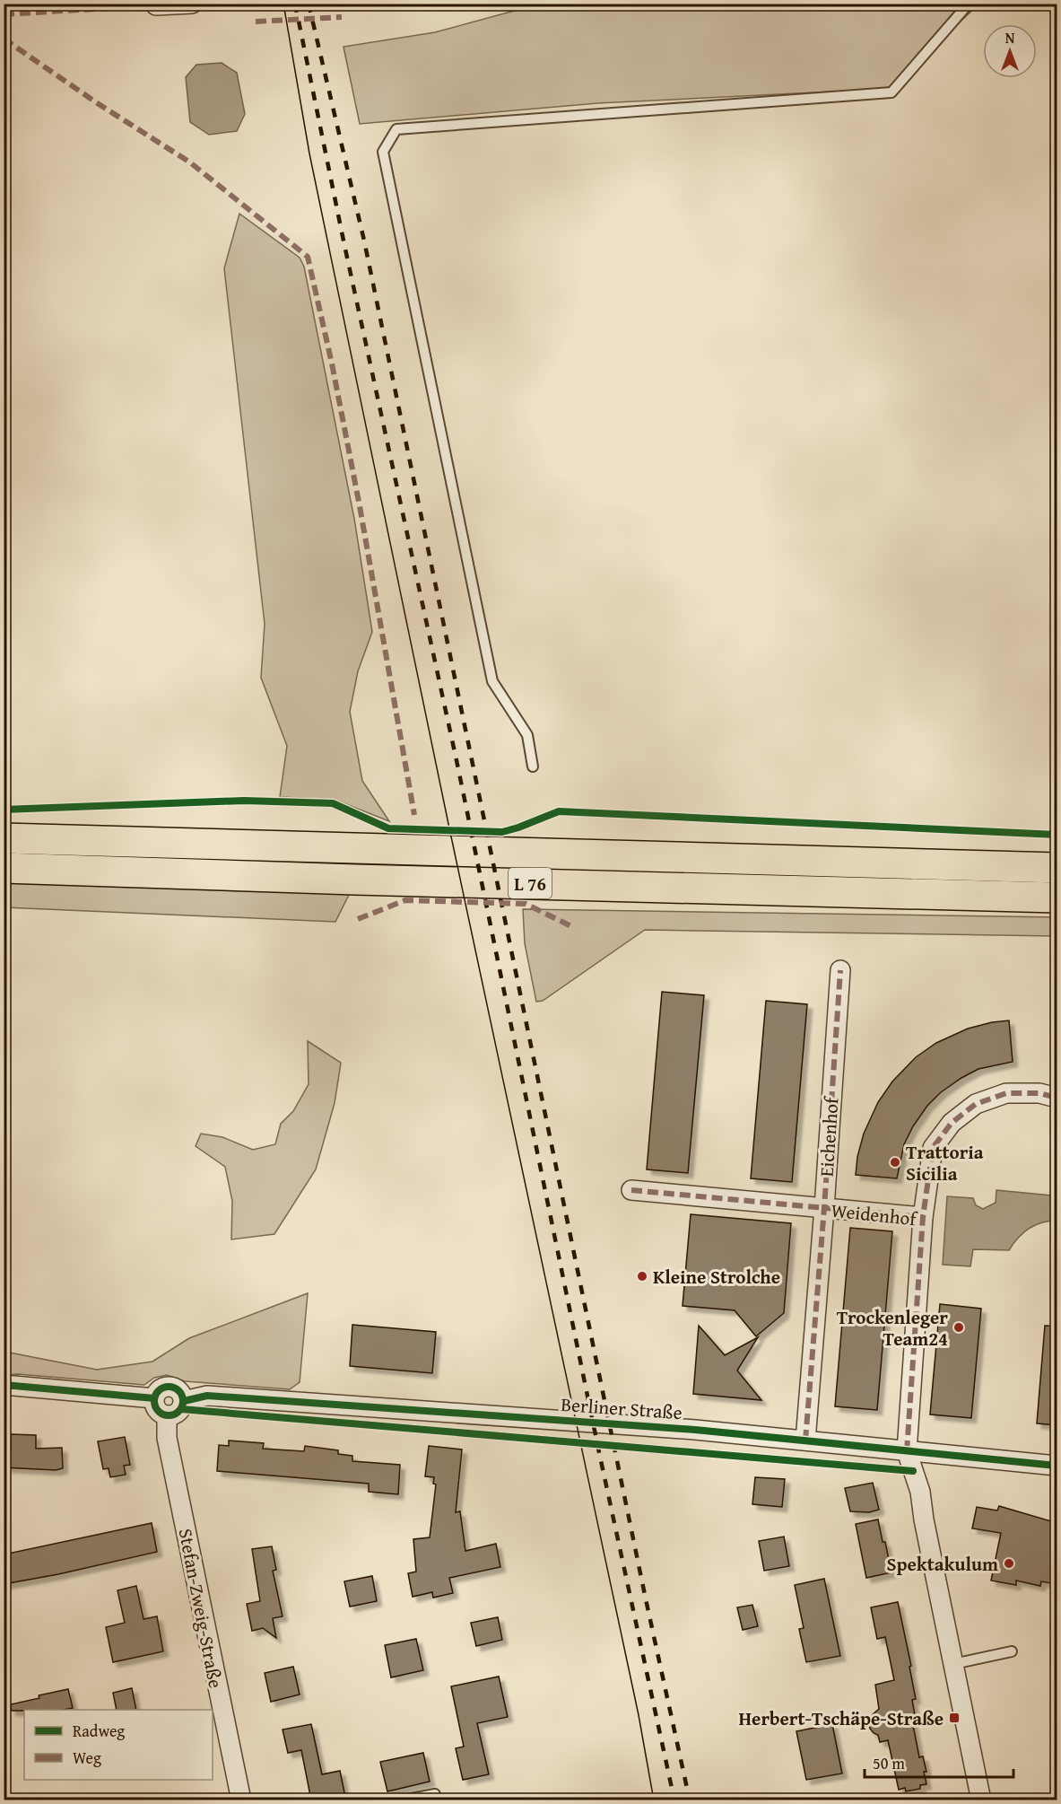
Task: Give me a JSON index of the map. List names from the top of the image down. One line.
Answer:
{"streets":{"main road":["L 76"],"street":["Eichenhof","Weidenhof","Berliner Straße","Stefan-Zweig-Straße"]},"crossings":[["Eichenhof","Weidenhof"],["Weidenhof","Berliner Straße"],["Berliner Straße","Stefan-Zweig-Straße"]],"places":{"other":["Trattoria Sicilia","Kleine Strolche","Trockenleger Team24","Spektakulum"],"transit":["Herbert-Tschäpe-Straße"]},"legend":["Radweg","Weg"],"scale_bar":"50 m","north":"top"}
